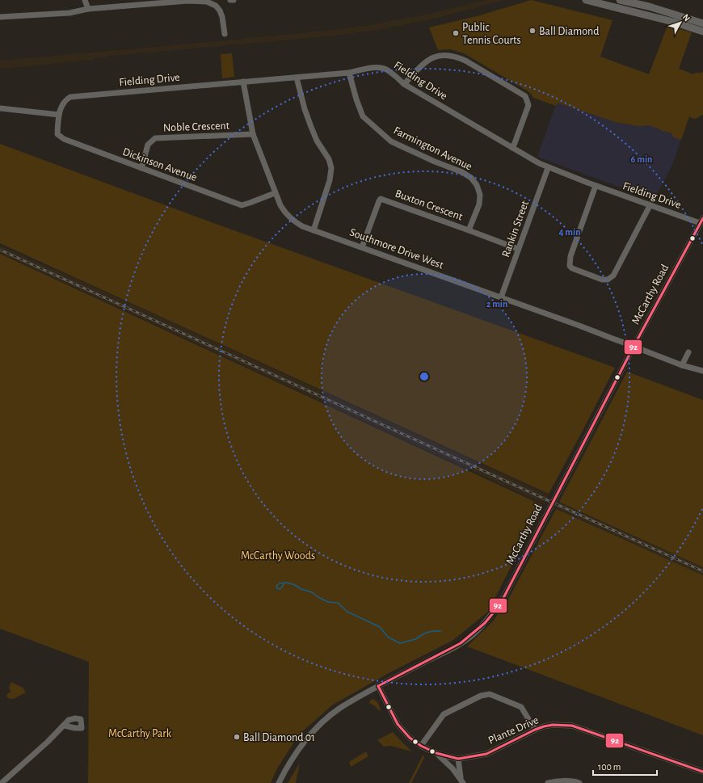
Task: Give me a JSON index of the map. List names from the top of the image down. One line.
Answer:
{"streets":{"street":["Fielding Drive","Noble Crescent","Farmington Avenue","Dickinson Avenue","Buxton Crescent","Rankin Street","Southmore Drive West","McCarthy Road","Plante Drive"]},"crossings":[["Fielding Drive","Farmington Avenue"],["Fielding Drive","Dickinson Avenue"],["Fielding Drive","Rankin Street"],["Fielding Drive","Southmore Drive West"],["Fielding Drive","McCarthy Road"],["Noble Crescent","Dickinson Avenue"],["Noble Crescent","Southmore Drive West"],["Farmington Avenue","Buxton Crescent"],["Dickinson Avenue","Southmore Drive West"],["Buxton Crescent","Rankin Street"],["Buxton Crescent","Southmore Drive West"],["Rankin Street","Southmore Drive West"],["Southmore Drive West","McCarthy Road"],["McCarthy Road","Plante Drive"]],"parks":["McCarthy Woods","McCarthy Park"],"places":["Ball Diamond","Public Tennis Courts","Ball Diamond 01"],"lines":["transit line 92"],"scale_bar":"100 m","north":"top right","rings":["6 min","4 min","2 min"]}
